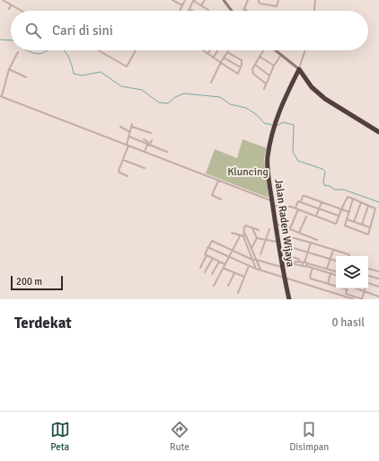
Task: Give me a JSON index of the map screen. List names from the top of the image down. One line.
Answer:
{"streets":{"highway":["Jalan Raden Wijaya"]},"parks":["Kluncing"],"scale_bar":"200 m","page":{"search":"Cari di sini","scale":"200 m","heading":["Terdekat","0 hasil"],"nav":["Peta","Rute","Disimpan"]}}
